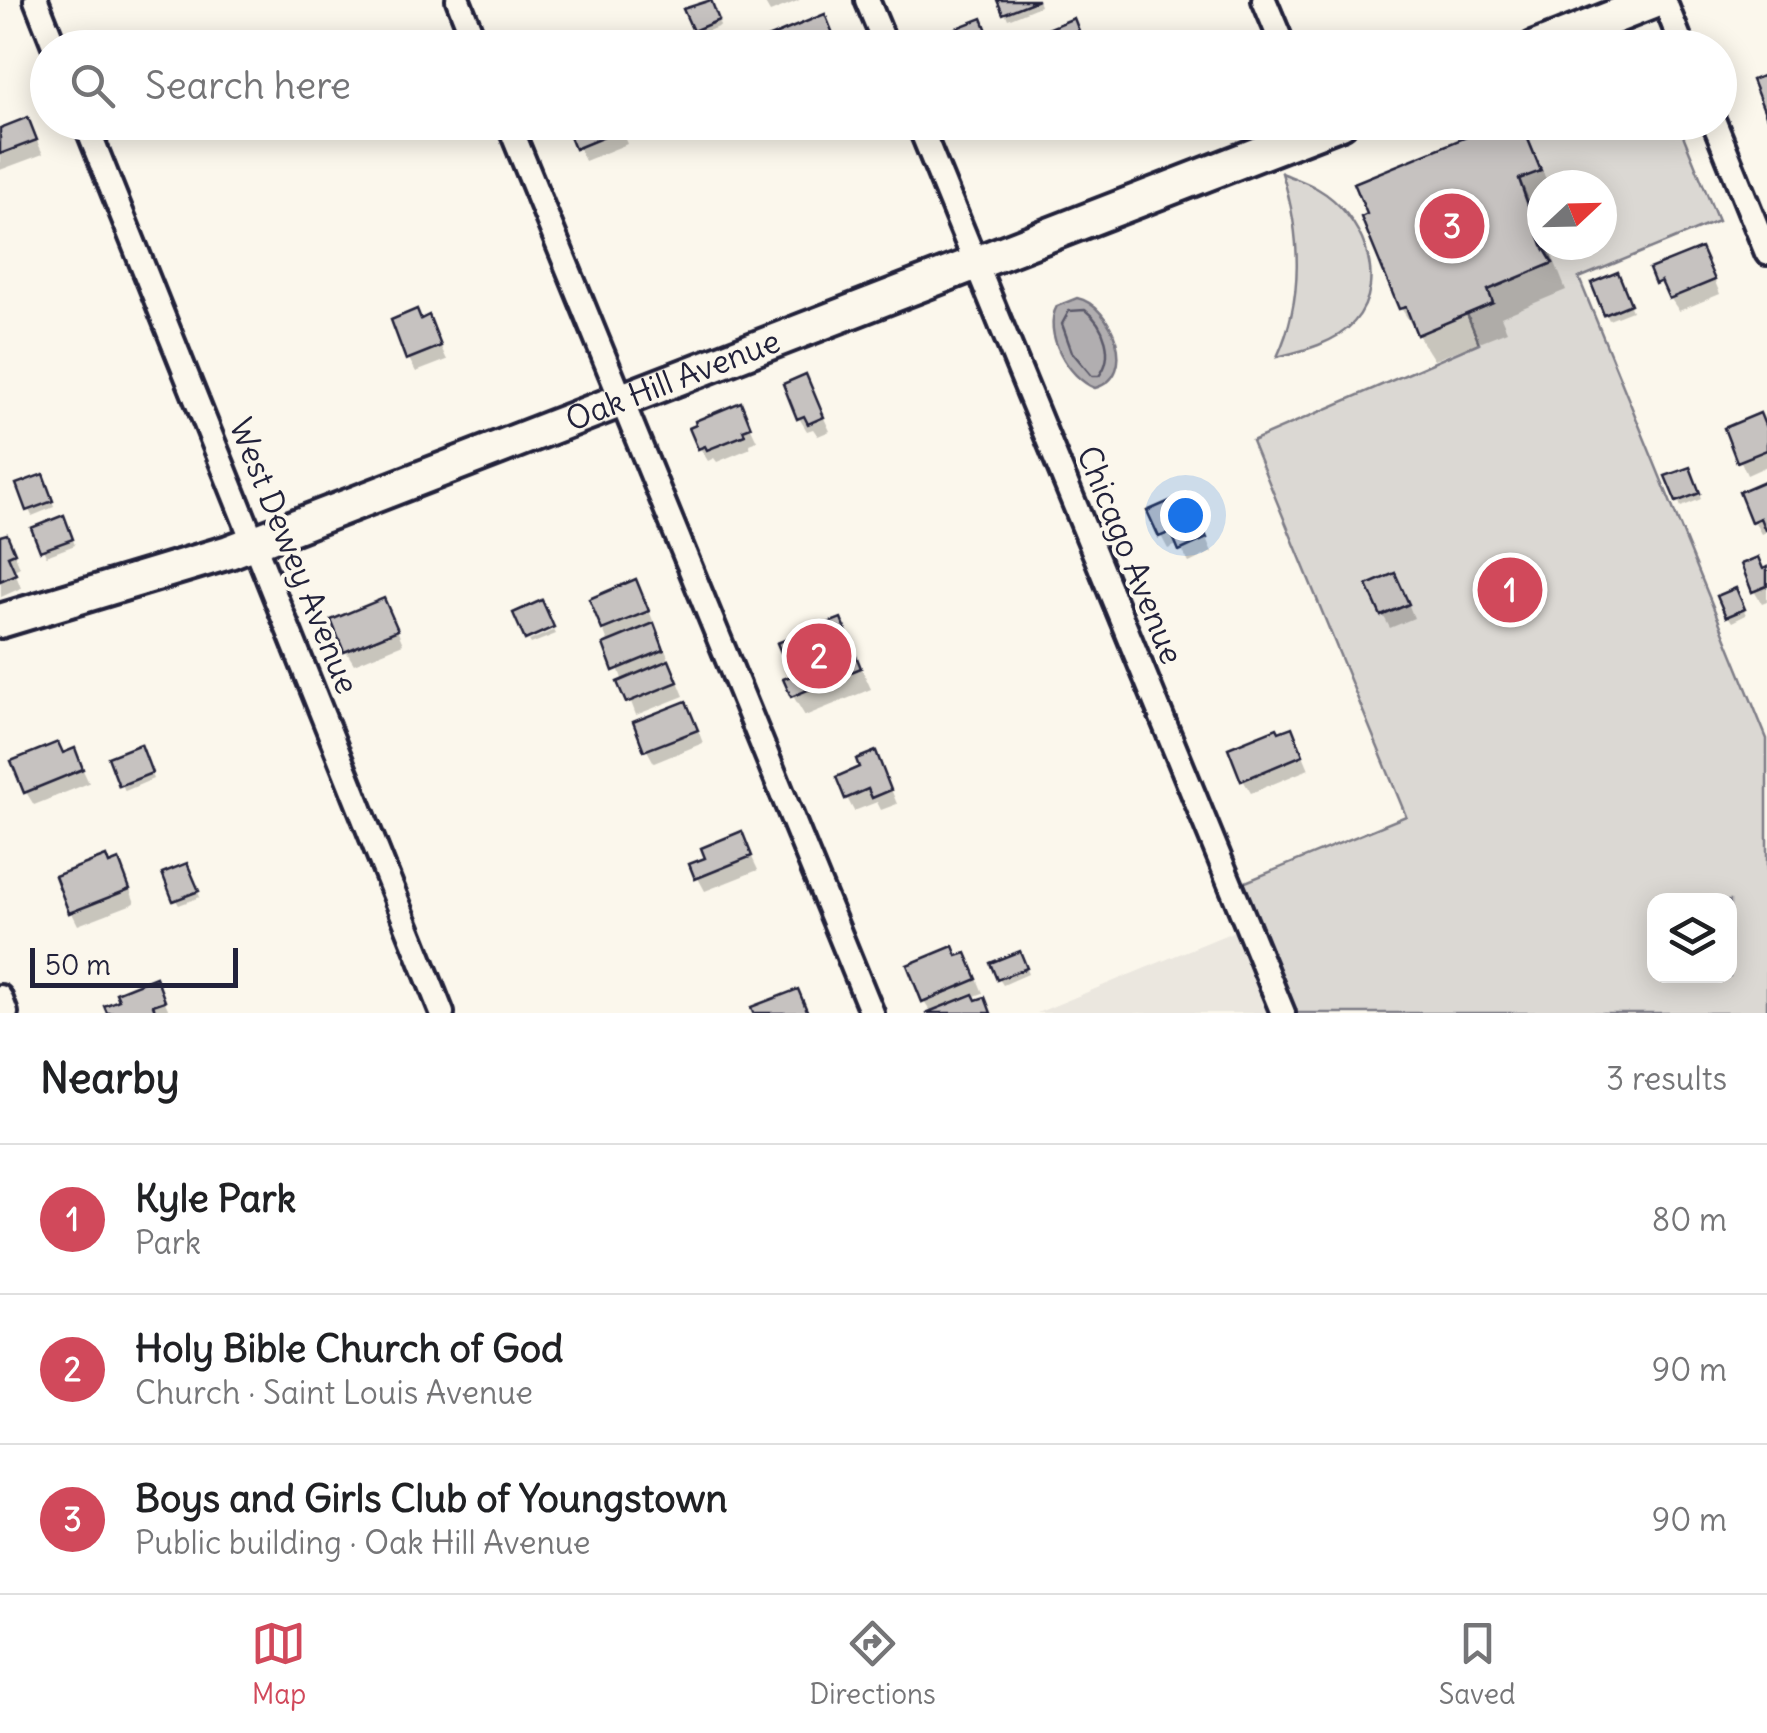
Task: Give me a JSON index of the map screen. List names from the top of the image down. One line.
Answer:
{"streets":{"street":["Oak Hill Avenue","Chicago Avenue","West Dewey Avenue"]},"crossings":[["Oak Hill Avenue","Chicago Avenue"],["Oak Hill Avenue","West Dewey Avenue"]],"scale_bar":"50 m","north":"right","page":{"search":"Search here","pins":["3","1","2"],"scale":"50 m","heading":["Nearby","3 results"],"list":[{"mark":"1","name":"Kyle Park","note":"Park","value":"80 m"},{"mark":"2","name":"Holy Bible Church of God","note":"Church · Saint Louis Avenue","value":"90 m"},{"mark":"3","name":"Boys and Girls Club of Youngstown","note":"Public building · Oak Hill Avenue","value":"90 m"}],"nav":["Map","Directions","Saved"]}}
